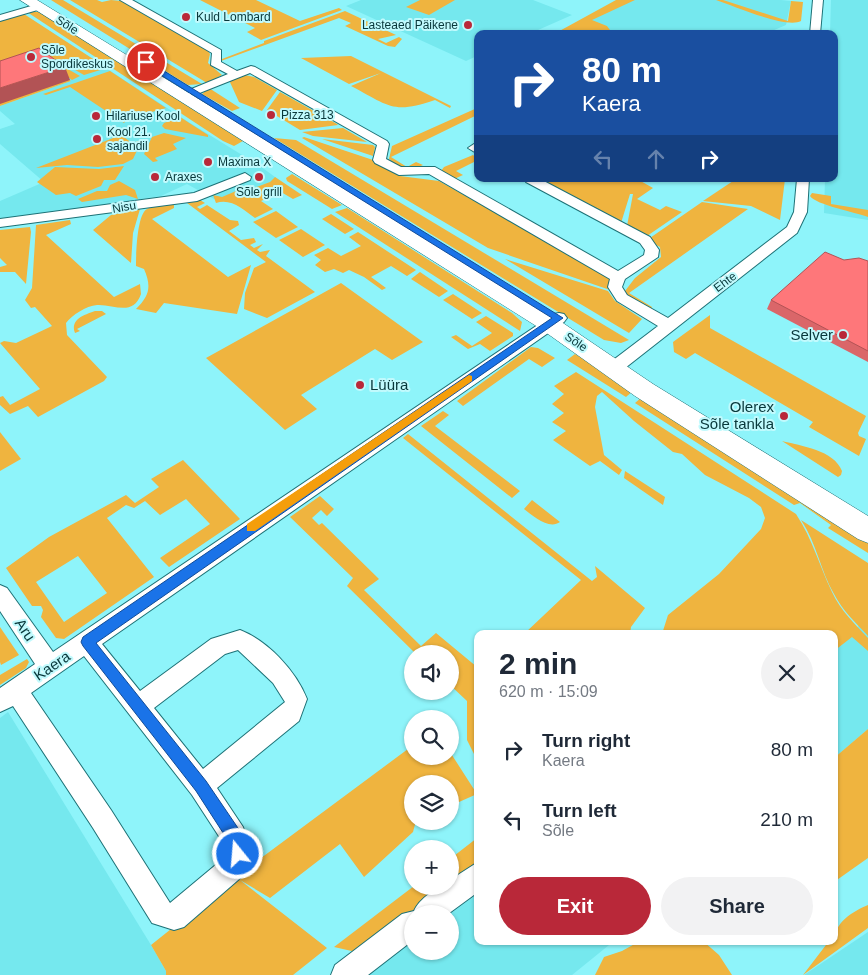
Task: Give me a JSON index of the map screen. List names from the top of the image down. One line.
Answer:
{"streets":{"main road":["Sõle"],"street":["Nisu","Ehte","Aru","Kaera"]},"crossings":[["Sõle","Ehte"],["Sõle","Kaera"],["Aru","Kaera"]],"places":["Kuld Lombard","Lasteaed Päikene","Sõle Spordikeskus","Pizza 313","Hilariuse Kool","Kool 21. sajandil","Maxima X","Araxes","Sõle grill","Selver","Lüüra","Olerex Sõle tankla"],"page":{"turn":["80 m","Kaera"],"heading":["2 min","620 m · 15:09"],"map_buttons":["+","−"],"list":[{"name":"Turn right","note":"Kaera","value":"80 m"},{"name":"Turn left","note":"Sõle","value":"210 m"}],"buttons":["Exit","Share"]}}
